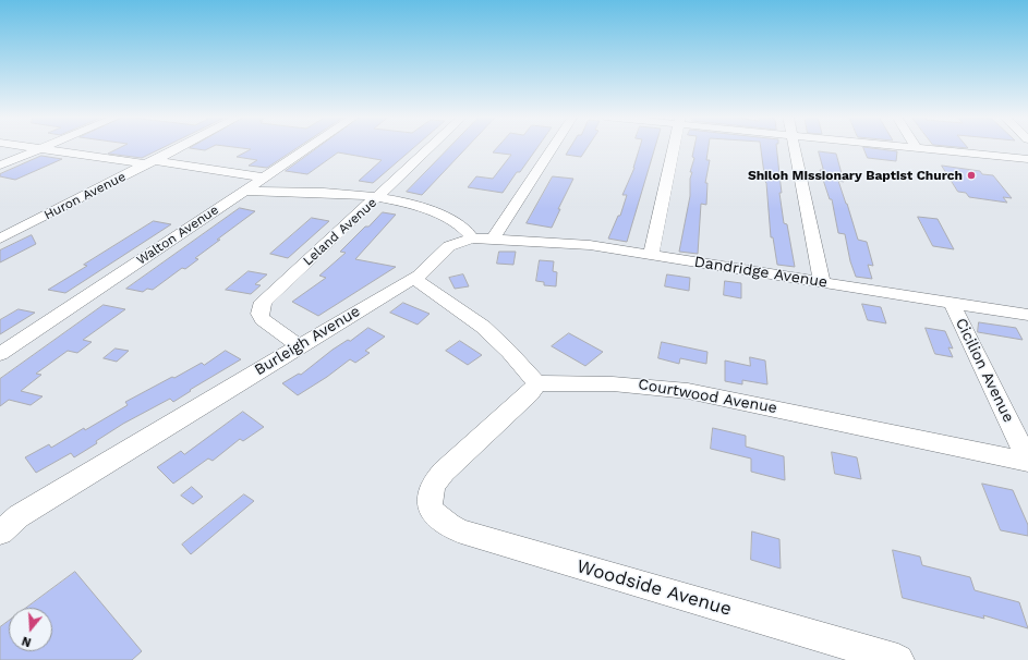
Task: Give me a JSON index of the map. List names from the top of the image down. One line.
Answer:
{"streets":{"street":["Huron Avenue","Leland Avenue","Walton Avenue","Dandridge Avenue","Burleigh Avenue","Cicilion Avenue","Courtwood Avenue","Woodside Avenue"]},"crossings":[["Leland Avenue","Burleigh Avenue"],["Dandridge Avenue","Burleigh Avenue"],["Dandridge Avenue","Cicilion Avenue"],["Cicilion Avenue","Courtwood Avenue"],["Courtwood Avenue","Woodside Avenue"]],"places":["Shiloh Missionary Baptist Church"],"north":"bottom"}
